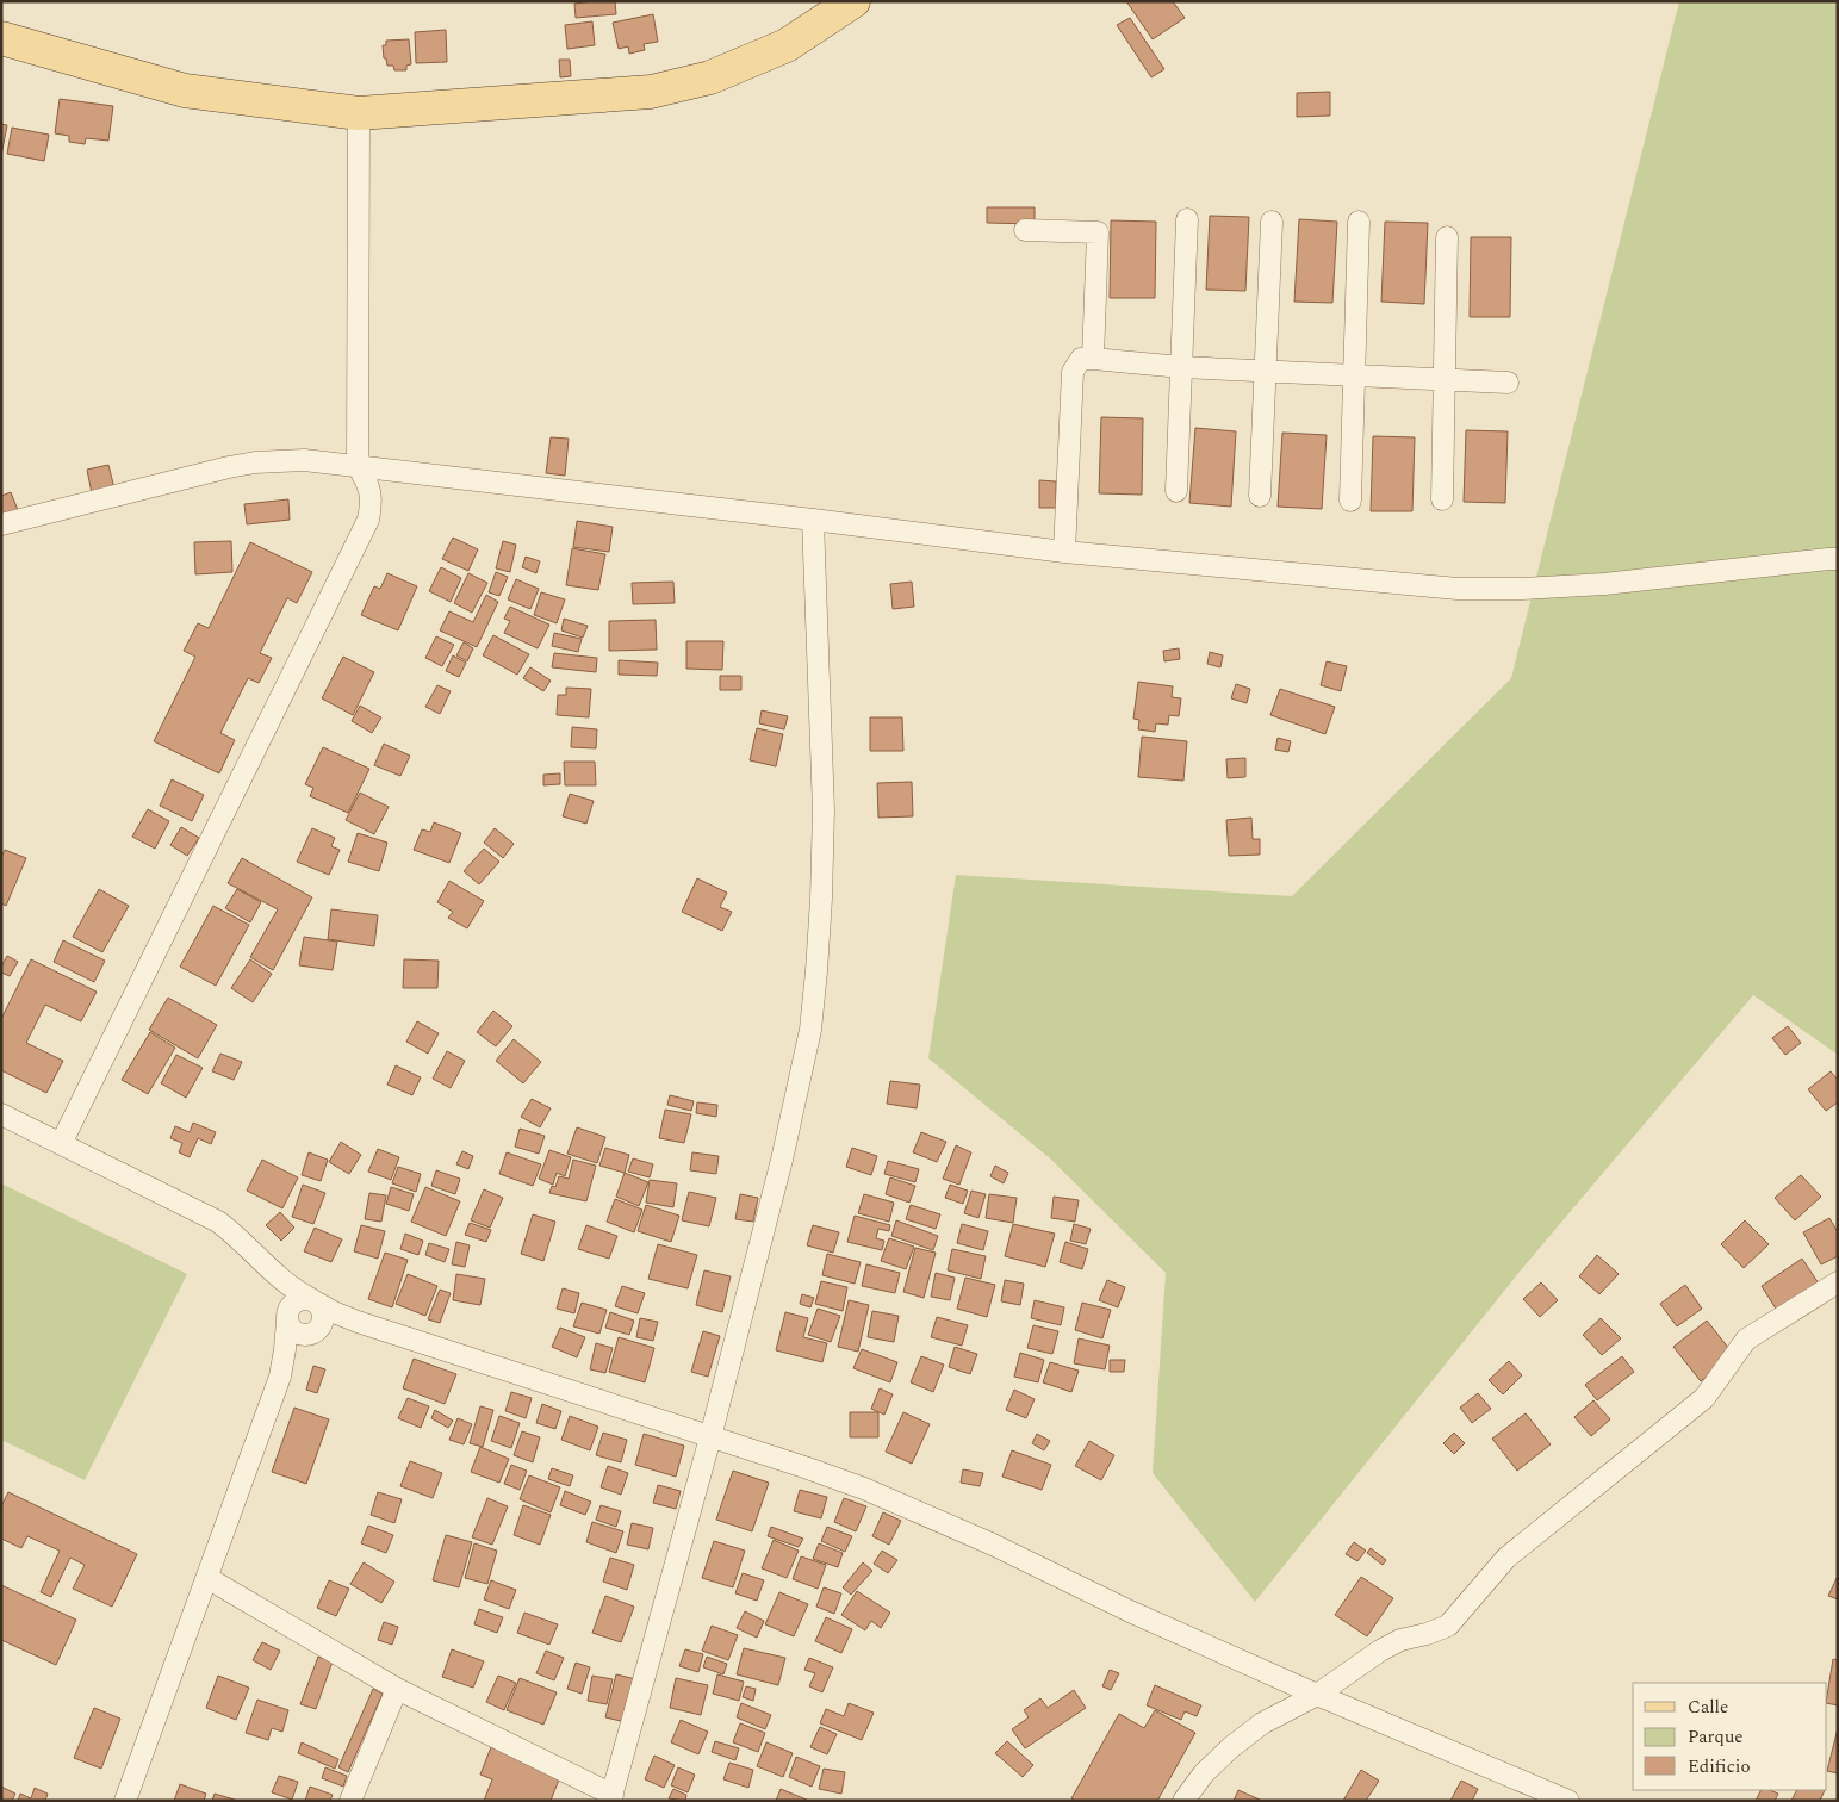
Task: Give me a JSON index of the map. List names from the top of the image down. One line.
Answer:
{"legend":["Calle","Parque","Edificio"]}
